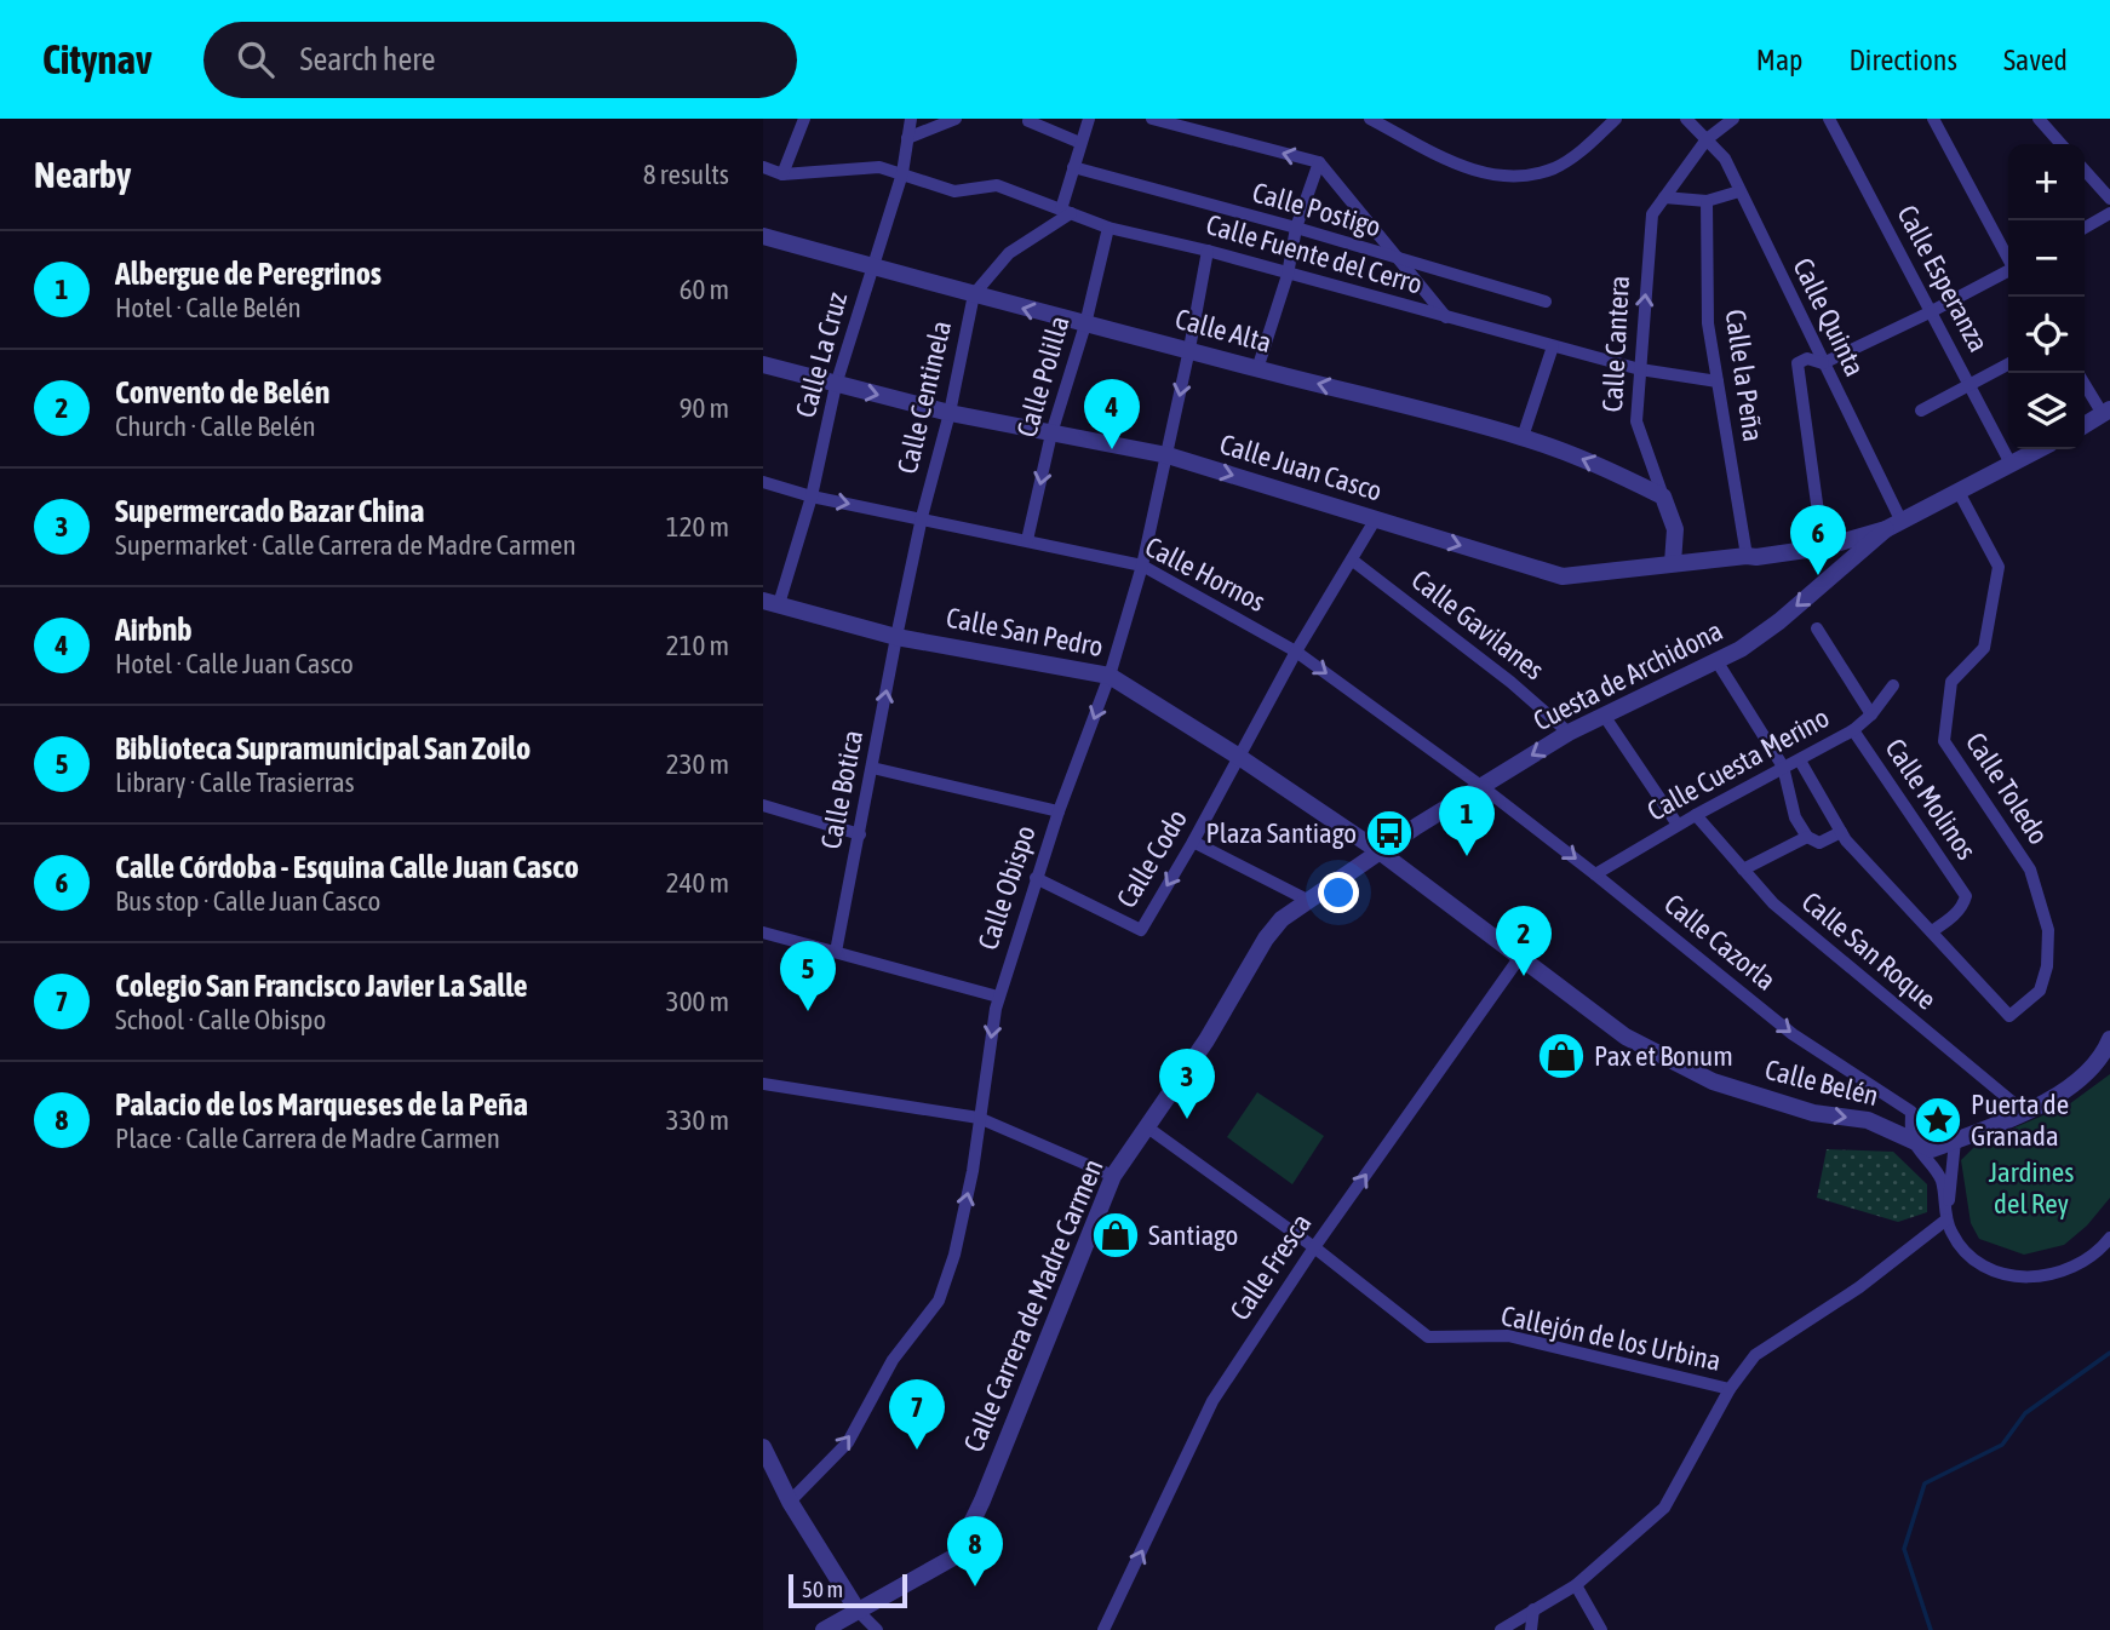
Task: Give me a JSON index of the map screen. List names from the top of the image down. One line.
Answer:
{"streets":{"street":["Calle Postigo","Calle Fuente del Cerro","Calle Esperanza","Calle Quinta","Calle Alta","Calle Cantera","Calle La Cruz","Calle la Peña","Calle Polilla","Calle Centinela","Calle Juan Casco","Calle Hornos","Calle Gavilanes","Calle San Pedro","Cuesta de Archidona","Calle Cuesta Merino","Calle Toledo","Calle Botica","Calle Molinos","Calle Codo","Calle Obispo","Calle Cazorla","Calle San Roque","Calle Belén","Calle Fresca","Calle Carrera de Madre Carmen","Callejón de los Urbina"]},"crossings":[["Calle Fuente del Cerro","Calle Cantera"],["Calle Fuente del Cerro","Calle La Cruz"],["Calle Fuente del Cerro","Calle la Peña"],["Calle Fuente del Cerro","Calle Polilla"],["Calle Fuente del Cerro","Calle Centinela"],["Calle Fuente del Cerro","Calle Obispo"],["Calle Quinta","Calle Cantera"],["Calle Quinta","Calle Juan Casco"],["Calle Quinta","Cuesta de Archidona"],["Calle Alta","Calle Cantera"],["Calle Alta","Calle La Cruz"],["Calle Alta","Calle Polilla"],["Calle Alta","Calle Centinela"],["Calle Alta","Calle Obispo"],["Calle Cantera","Calle Juan Casco"],["Calle La Cruz","Calle Juan Casco"],["Calle La Cruz","Calle Hornos"],["Calle La Cruz","Calle San Pedro"],["Calle la Peña","Calle Juan Casco"],["Calle Polilla","Calle Juan Casco"],["Calle Polilla","Calle Hornos"],["Calle Centinela","Calle Juan Casco"],["Calle Centinela","Calle Hornos"],["Calle Centinela","Calle San Pedro"],["Calle Centinela","Calle Botica"],["Calle Juan Casco","Cuesta de Archidona"],["Calle Juan Casco","Calle Codo"],["Calle Juan Casco","Calle Obispo"],["Calle Hornos","Cuesta de Archidona"],["Calle Hornos","Calle Codo"],["Calle Hornos","Calle Obispo"],["Calle Hornos","Calle Cazorla"],["Calle Gavilanes","Cuesta de Archidona"],["Calle Gavilanes","Calle Codo"],["Calle San Pedro","Cuesta de Archidona"],["Calle San Pedro","Calle Botica"],["Calle San Pedro","Calle Codo"],["Calle San Pedro","Calle Obispo"],["Calle San Pedro","Calle Belén"],["Calle San Pedro","Calle Carrera de Madre Carmen"],["Cuesta de Archidona","Calle Cazorla"],["Cuesta de Archidona","Calle Belén"],["Cuesta de Archidona","Calle Carrera de Madre Carmen"],["Calle Cuesta Merino","Calle Molinos"],["Calle Cuesta Merino","Calle Cazorla"],["Calle Cuesta Merino","Calle San Roque"],["Calle Toledo","Calle Molinos"],["Calle Codo","Calle Obispo"],["Calle Cazorla","Calle Belén"],["Calle Belén","Calle Fresca"],["Calle Belén","Calle Carrera de Madre Carmen"],["Calle Fresca","Callejón de los Urbina"],["Calle Carrera de Madre Carmen","Callejón de los Urbina"]],"one_way":["Calle Alta","Calle Cantera","Calle Juan Casco","Calle Hornos","Cuesta de Archidona","Calle Botica","Calle Cazorla","Calle Belén","Calle Fresca"],"parks":["Jardines del Rey"],"places":{"bus stop":["Plaza Santiago"],"shop":["Pax et Bonum","Santiago"],"place":["Puerta de Granada"]},"scale_bar":"50 m","page":{"header":"Citynav","search":"Search here","nav":["Map","Directions","Saved"],"heading":["Nearby","8 results"],"map_buttons":["+","−"],"list":[{"mark":"1","name":"Albergue de Peregrinos","note":"Hotel · Calle Belén","value":"60 m"},{"mark":"2","name":"Convento de Belén","note":"Church · Calle Belén","value":"90 m"},{"mark":"3","name":"Supermercado Bazar China","note":"Supermarket · Calle Carrera de Madre Carmen","value":"120 m"},{"mark":"4","name":"Airbnb","note":"Hotel · Calle Juan Casco","value":"210 m"},{"mark":"5","name":"Biblioteca Supramunicipal San Zoilo","note":"Library · Calle Trasierras","value":"230 m"},{"mark":"6","name":"Calle Córdoba - Esquina Calle Juan Casco","note":"Bus stop · Calle Juan Casco","value":"240 m"},{"mark":"7","name":"Colegio San Francisco Javier La Salle","note":"School · Calle Obispo","value":"300 m"},{"mark":"8","name":"Palacio de los Marqueses de la Peña","note":"Place · Calle Carrera de Madre Carmen","value":"330 m"}],"pins":["4","6","1","2","5","3","7","8"],"scale":"50 m"}}
